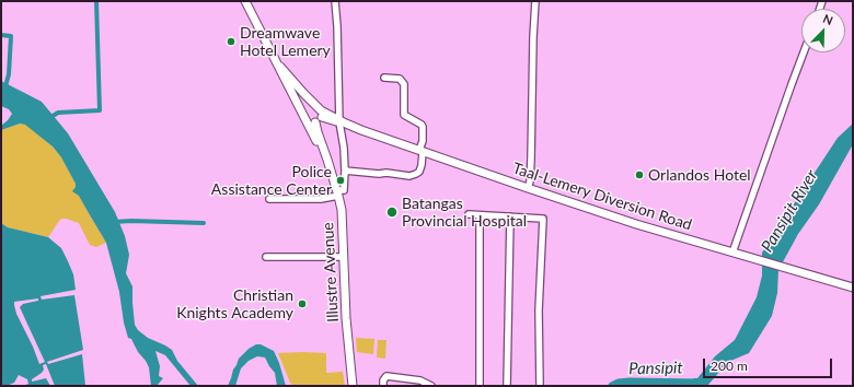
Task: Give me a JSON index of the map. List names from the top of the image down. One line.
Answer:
{"streets":{"main road":["Taal-Lemery Diversion Road","Illustre Avenue"]},"crossings":[["Taal-Lemery Diversion Road","Illustre Avenue"]],"water":["Pansipit River","Pansipit"],"places":["Dreamwave Hotel Lemery","Orlandos Hotel","Police Assistance Center","Batangas Provincial Hospital","Christian Knights Academy"],"scale_bar":"200 m","north":"top right"}
